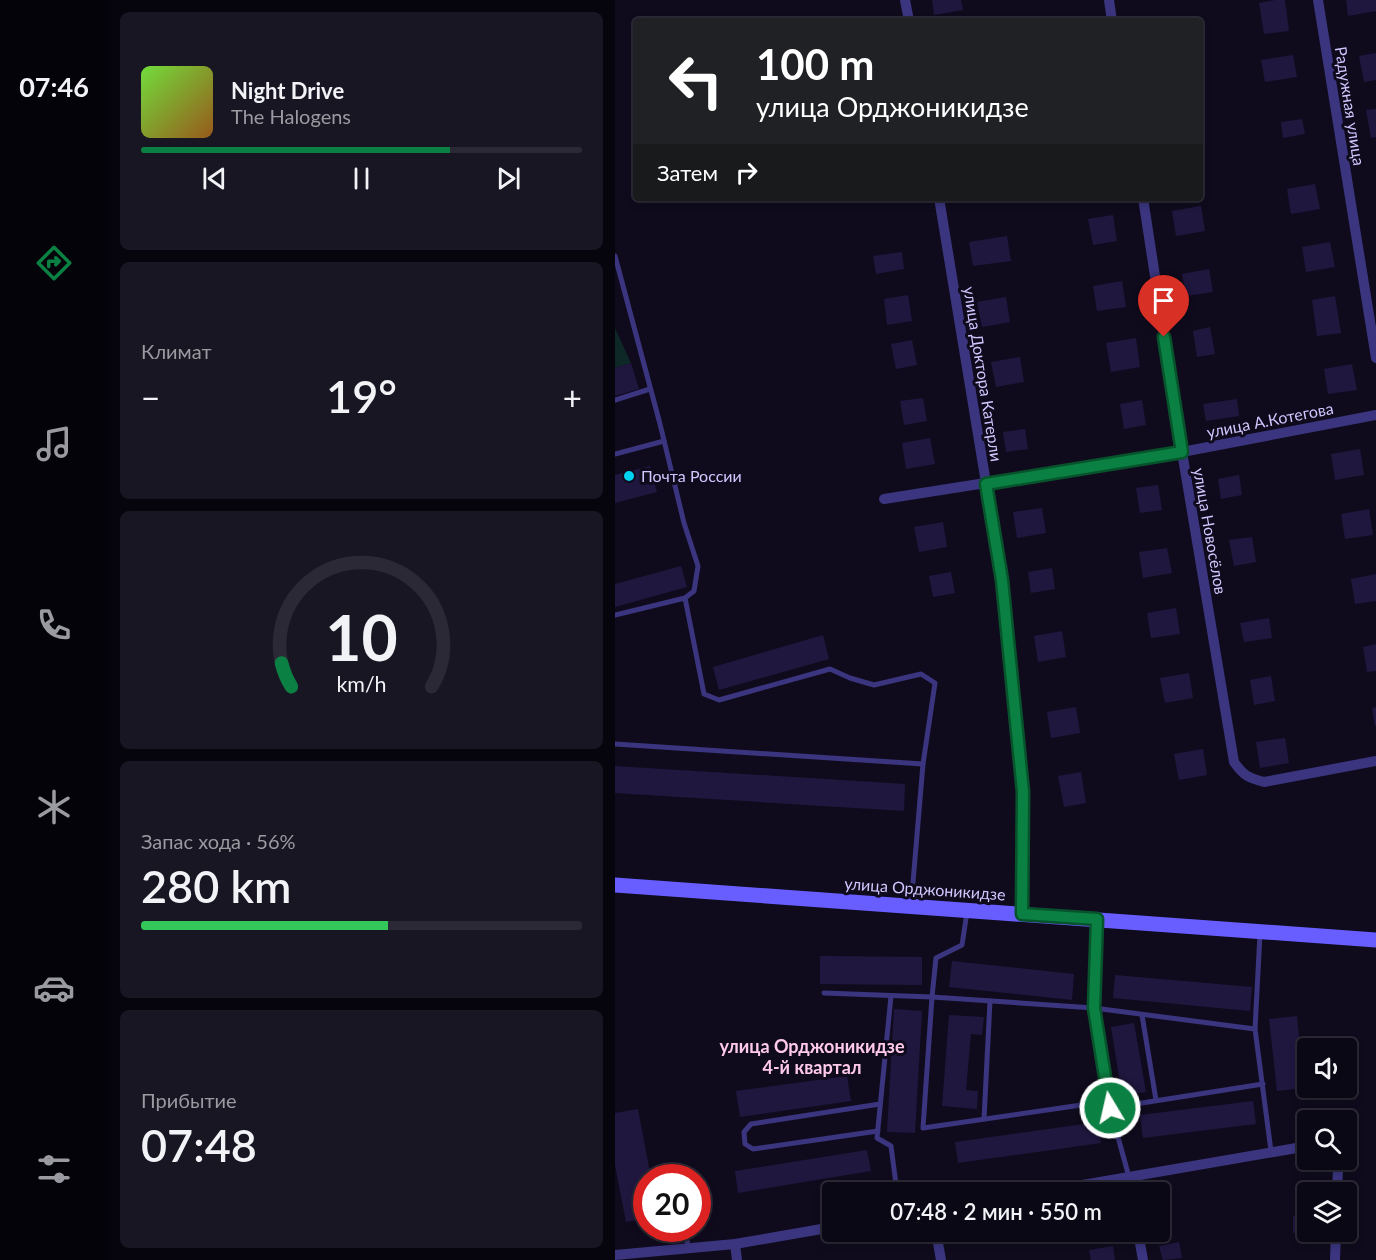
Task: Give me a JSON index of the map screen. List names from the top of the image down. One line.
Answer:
{"streets":{"main road":["улица Орджоникидзе"],"street":["Радужная улица","улица Доктора Катерли","улица А.Котегова","улица Новосёлов"]},"crossings":[["улица Доктора Катерли","улица А.Котегова"],["улица Доктора Катерли","улица Орджоникидзе"],["улица А.Котегова","улица Новосёлов"]],"districts":["улица Орджоникидзе 4-й квартал"],"places":["Почта России"],"page":{"tabs":"07:46","turn":["100 m","улица Орджоникидзе"],"song":["Night Drive","The Halogens"],"then":"Затем","tile":["Климат",["Запас хода · 56%","280 km"],["Прибытие","07:48"]],"heat":["−","19°","+"],"limit":"20","trip":"07:48 · 2 мин · 550 m","gauge":["10","km/h"]}}
